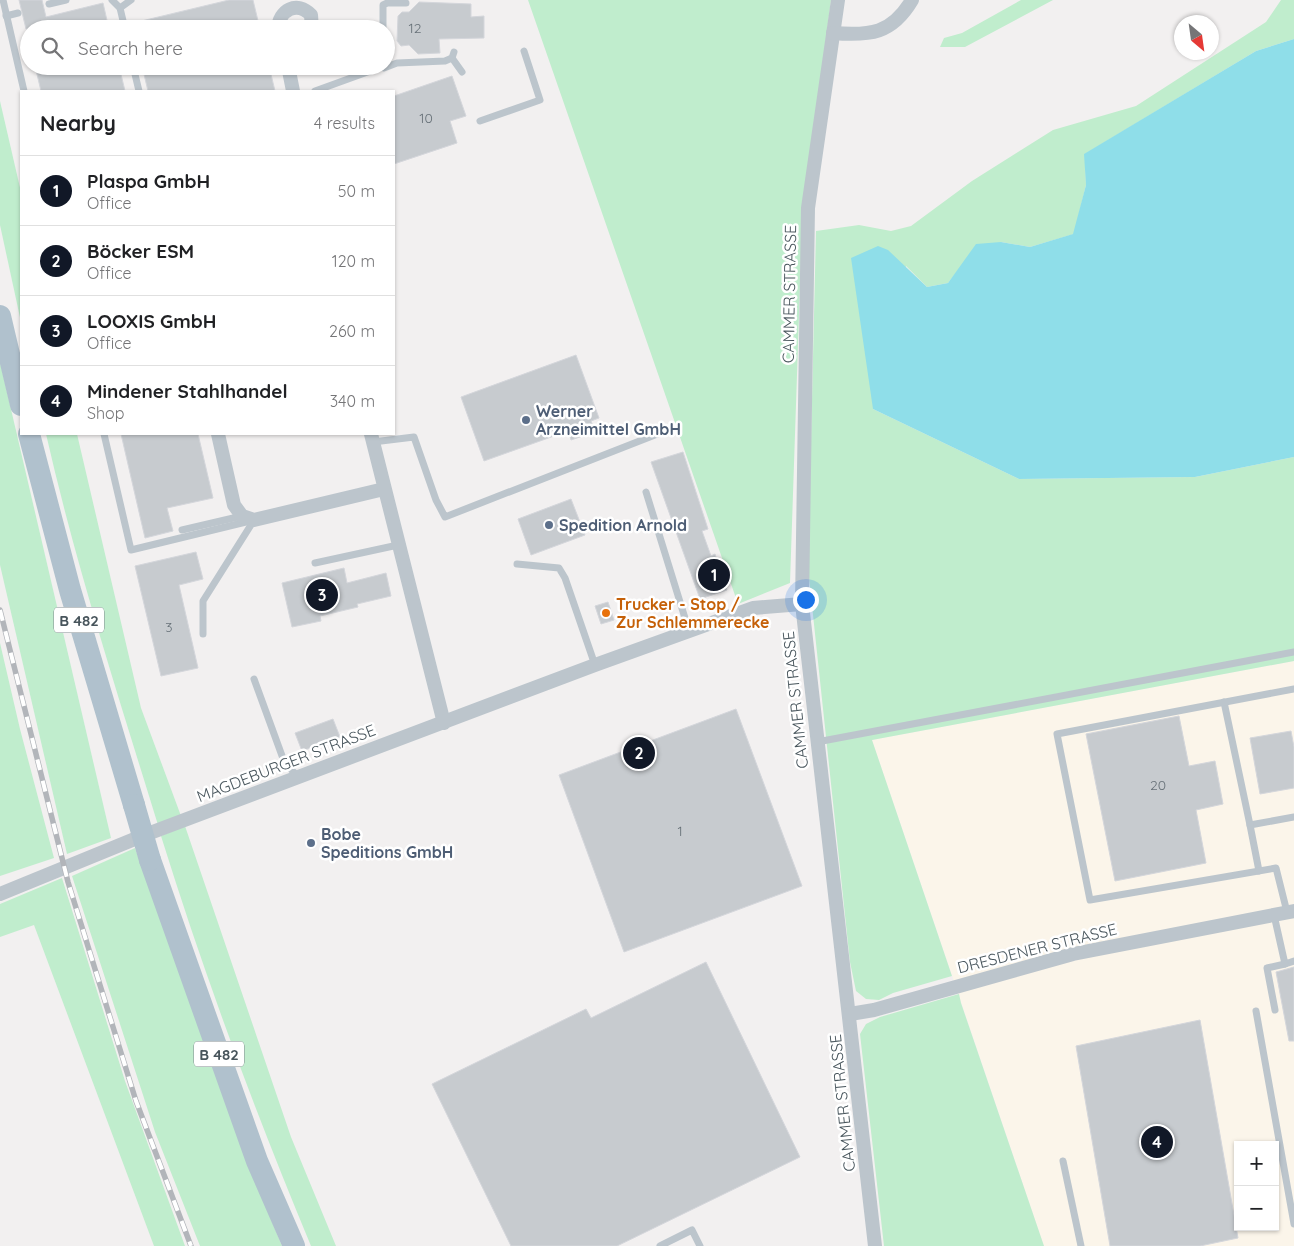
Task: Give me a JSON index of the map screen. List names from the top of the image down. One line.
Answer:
{"streets":{"main road":["B 482"],"street":["CAMMER STRASSE","MAGDEBURGER STRASSE","DRESDENER STRASSE"]},"crossings":[["CAMMER STRASSE","MAGDEBURGER STRASSE"],["CAMMER STRASSE","DRESDENER STRASSE"]],"places":["Werner Arzneimittel GmbH","Spedition Arnold","Trucker - Stop / Zur Schlemmerecke","Bobe Speditions GmbH"],"house_numbers":["12","10","3","20","1"],"north":"bottom right","page":{"search":"Search here","heading":["Nearby","4 results"],"list":[{"mark":"1","name":"Plaspa GmbH","note":"Office","value":"50 m"},{"mark":"2","name":"Böcker ESM","note":"Office","value":"120 m"},{"mark":"3","name":"LOOXIS GmbH","note":"Office","value":"260 m"},{"mark":"4","name":"Mindener Stahlhandel","note":"Shop","value":"340 m"}],"pins":["1","3","2","4"],"map_buttons":["+","−"]}}
